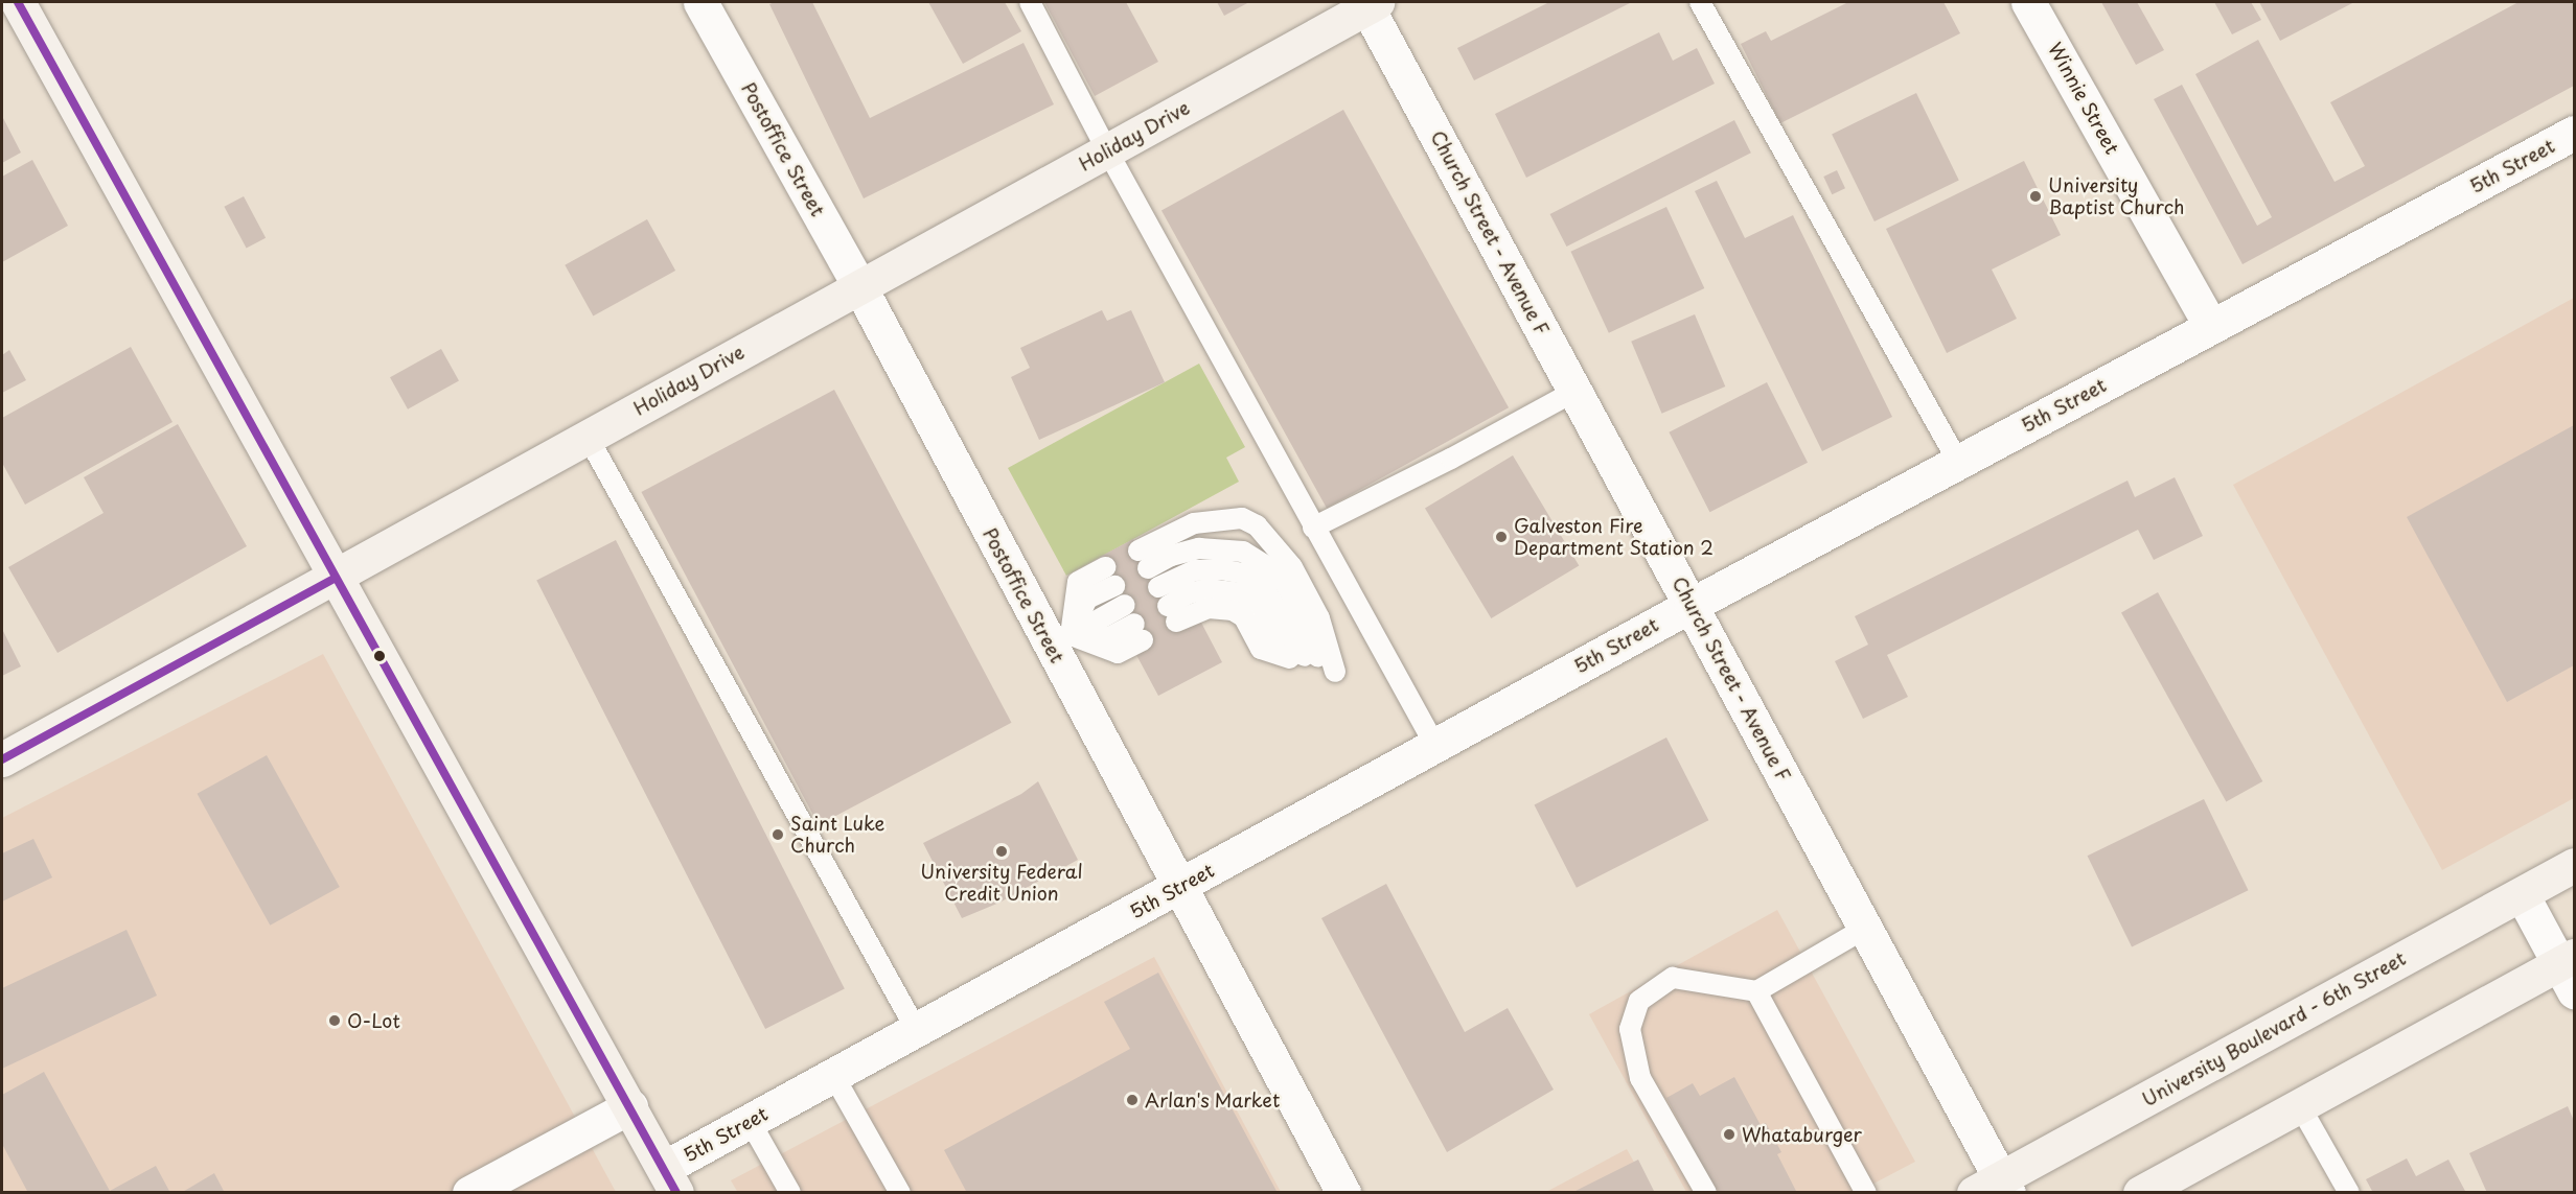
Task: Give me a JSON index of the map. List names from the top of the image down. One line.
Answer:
{"streets":{"street":["Winnie Street","Holiday Drive","Postoffice Street","5th Street","Church Street - Avenue F","University Boulevard - 6th Street"]},"crossings":[["Winnie Street","5th Street"],["Holiday Drive","Postoffice Street"],["Holiday Drive","Church Street - Avenue F"],["Postoffice Street","5th Street"],["5th Street","Church Street - Avenue F"],["Church Street - Avenue F","University Boulevard - 6th Street"]],"places":["University Baptist Church","Galveston Fire Department Station 2","Saint Luke Church","University Federal Credit Union","O-Lot","Arlan's Market","Whataburger"],"lines":["transit line 2"]}
